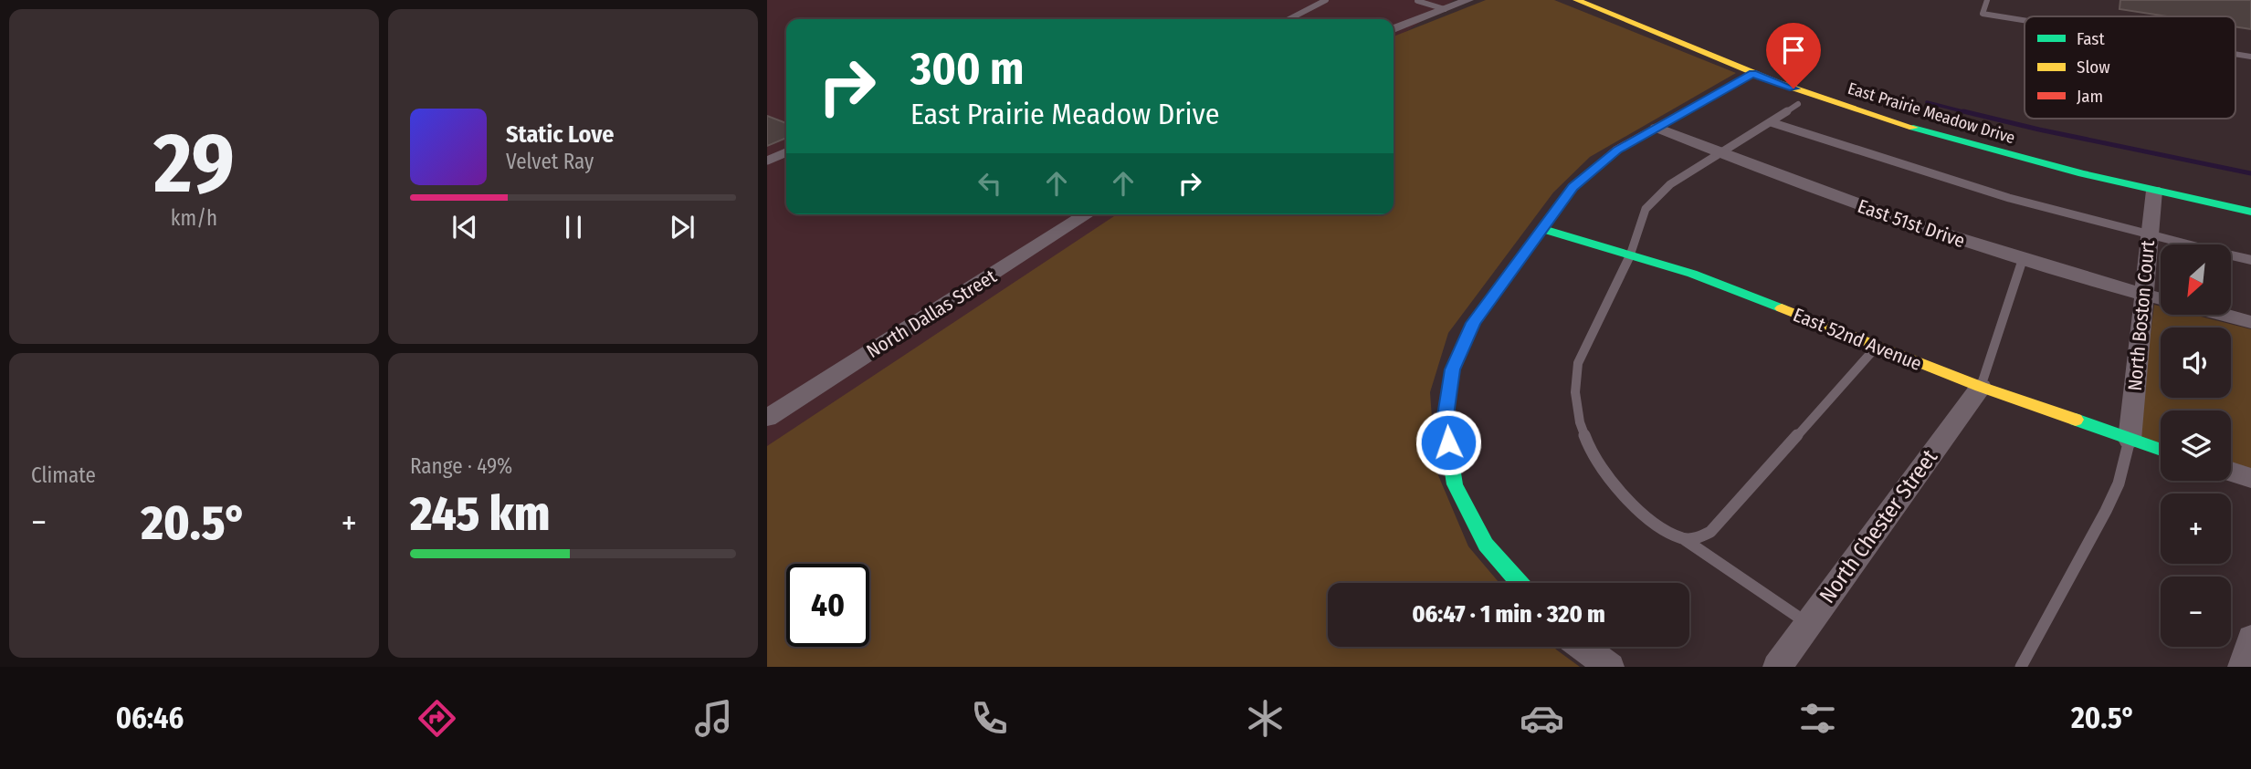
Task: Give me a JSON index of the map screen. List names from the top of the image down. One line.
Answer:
{"streets":{"street":["East Prairie Meadow Drive","East 51st Drive","North Dallas Street","North Boston Court","East 52nd Avenue","North Chester Street"]},"crossings":[["East Prairie Meadow Drive","North Boston Court"],["East 51st Drive","North Boston Court"],["North Boston Court","East 52nd Avenue"],["East 52nd Avenue","North Chester Street"]],"legend":["Fast","Slow","Jam"],"north":"bottom left","page":{"tile":[["29","km/h"],"Climate",["Range · 49%","245 km"]],"turn":["300 m","East Prairie Meadow Drive"],"song":["Static Love","Velvet Ray"],"map_buttons":["+","−"],"heat":["−","20.5°","+"],"limit":"40","trip":"06:47 · 1 min · 320 m","tabs":["06:46","20.5°"]}}
